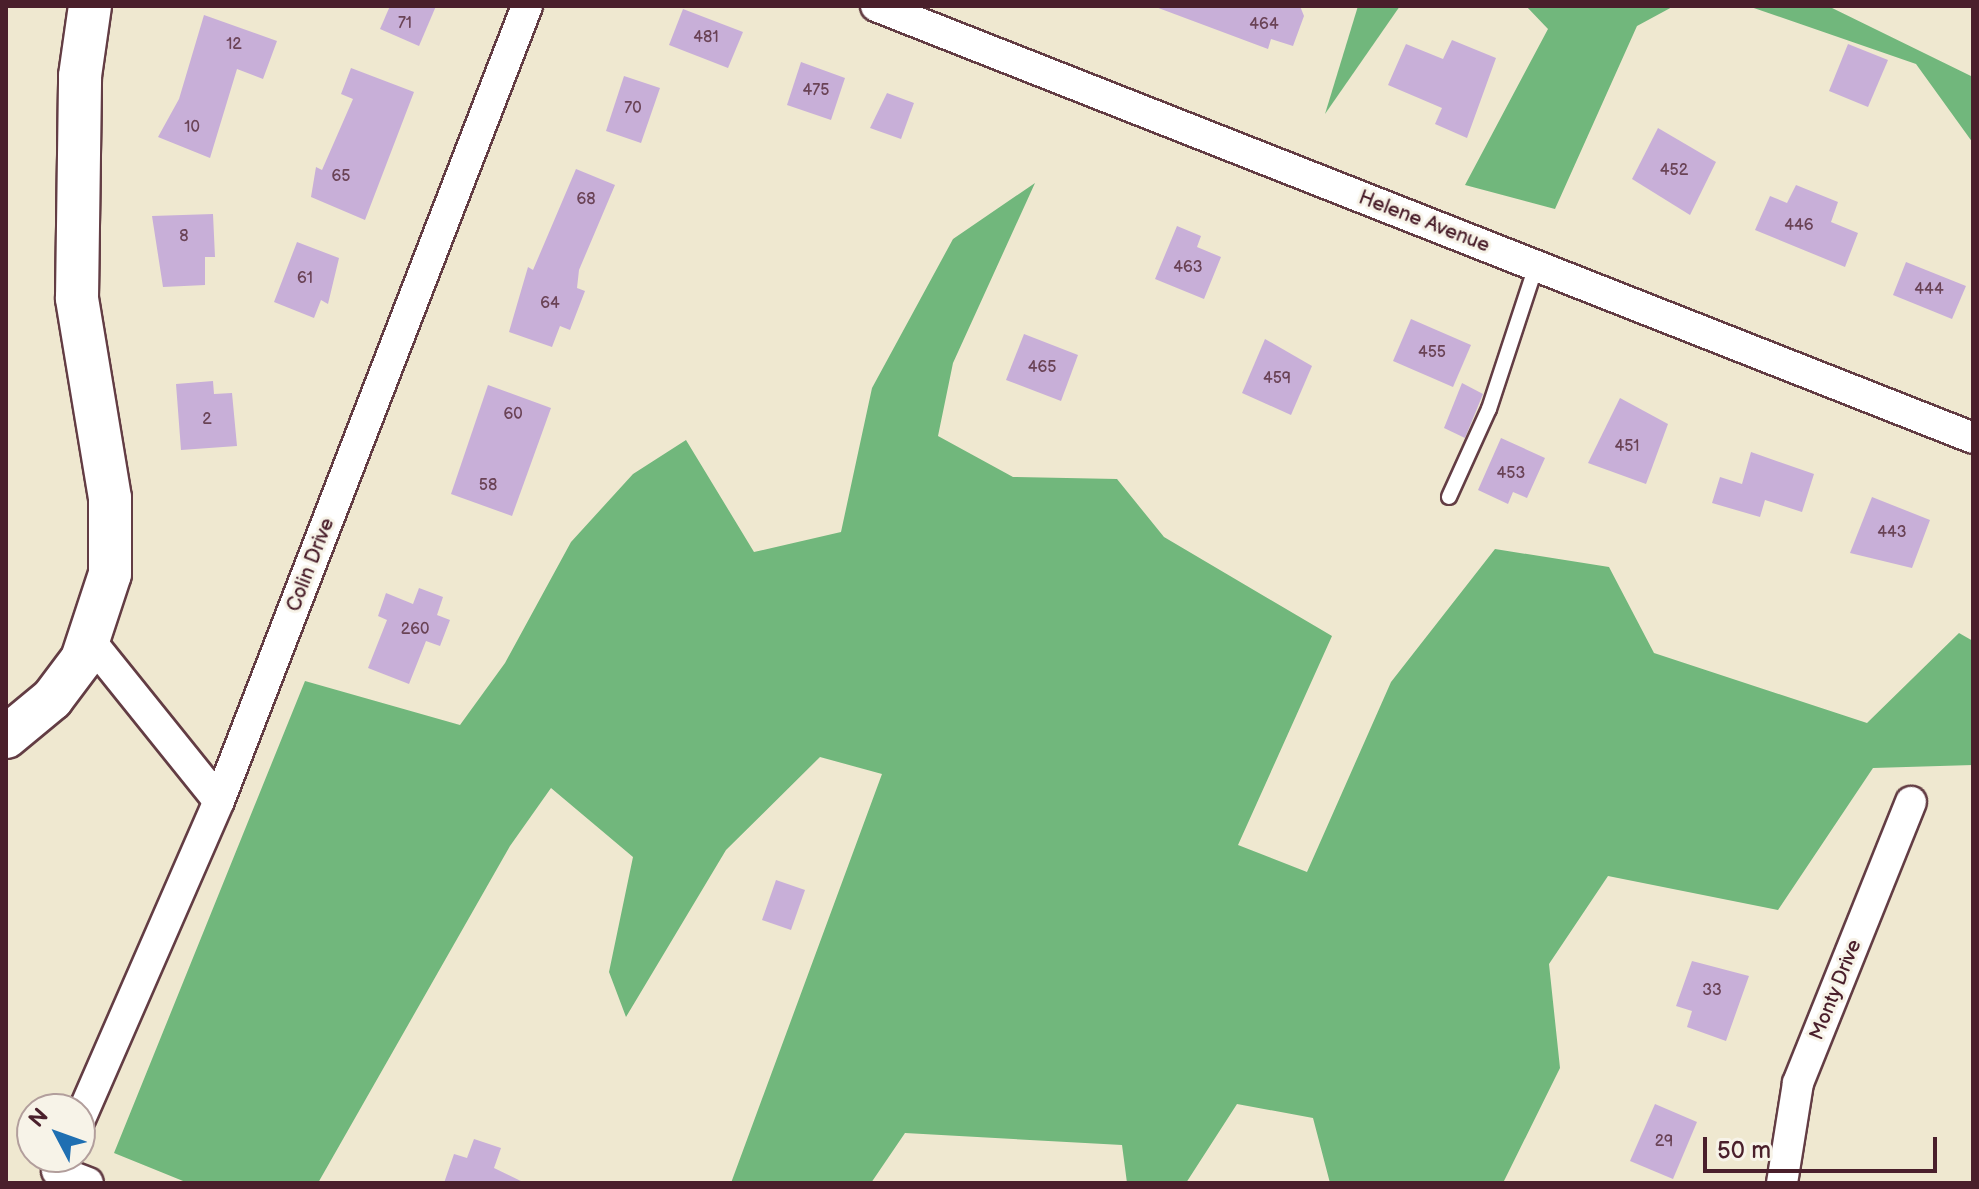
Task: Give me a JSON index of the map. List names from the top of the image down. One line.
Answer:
{"streets":{"street":["Helene Avenue","Colin Drive","Monty Drive"]},"house_numbers":["71","464","481","12","475","70","10","452","65","68","446","8","463","61","444","64","455","465","459","60","2","451","453","58","443","260","33","29"],"scale_bar":"50 m","north":"top left"}
